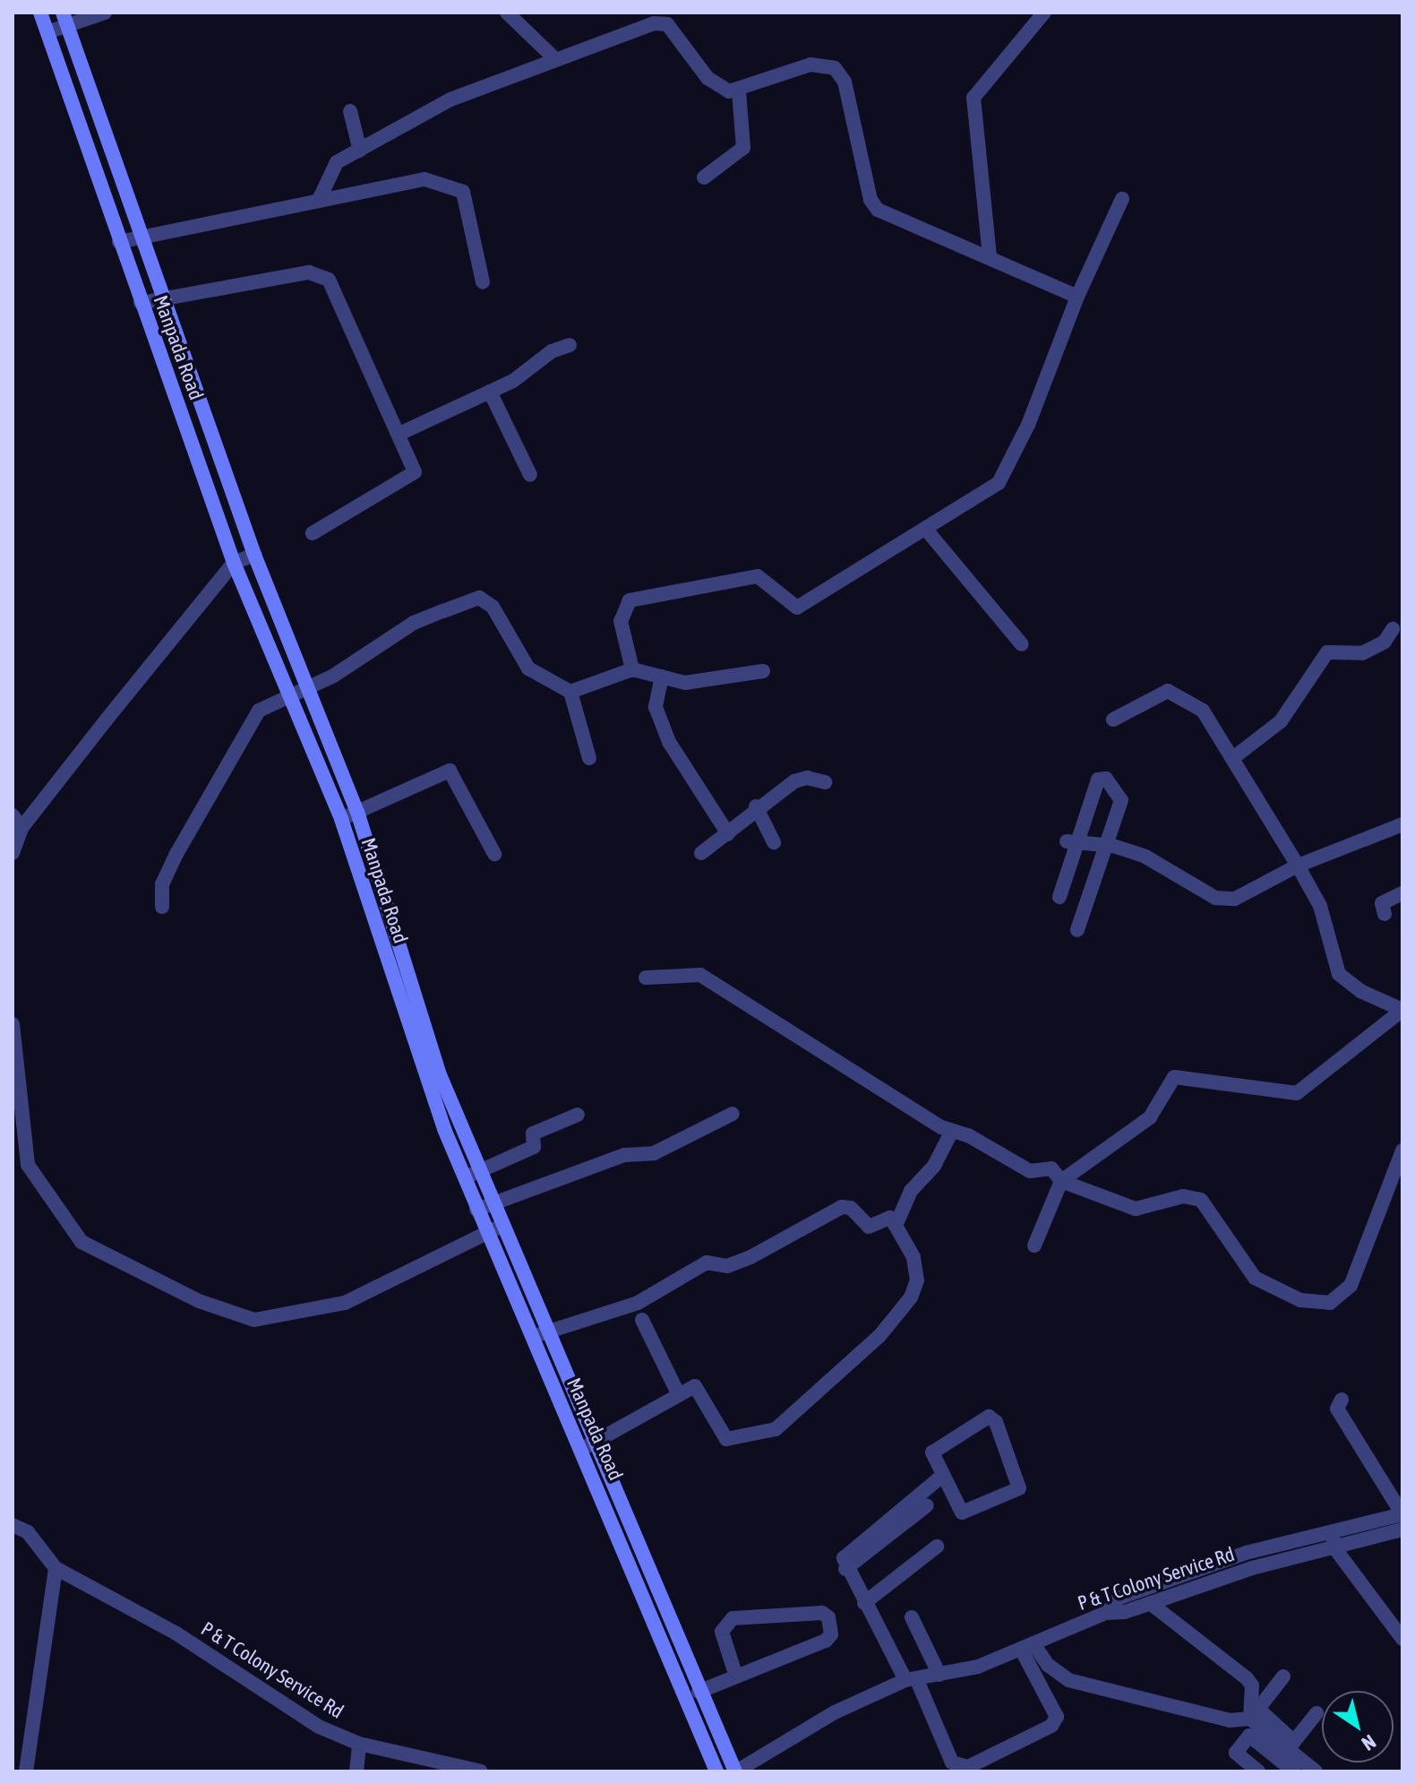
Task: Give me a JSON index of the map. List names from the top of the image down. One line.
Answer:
{"streets":{"main road":["Manpada Road"],"street":["P & T Colony Service Rd"]},"crossings":[["Manpada Road","P & T Colony Service Rd"]],"north":"bottom right"}
